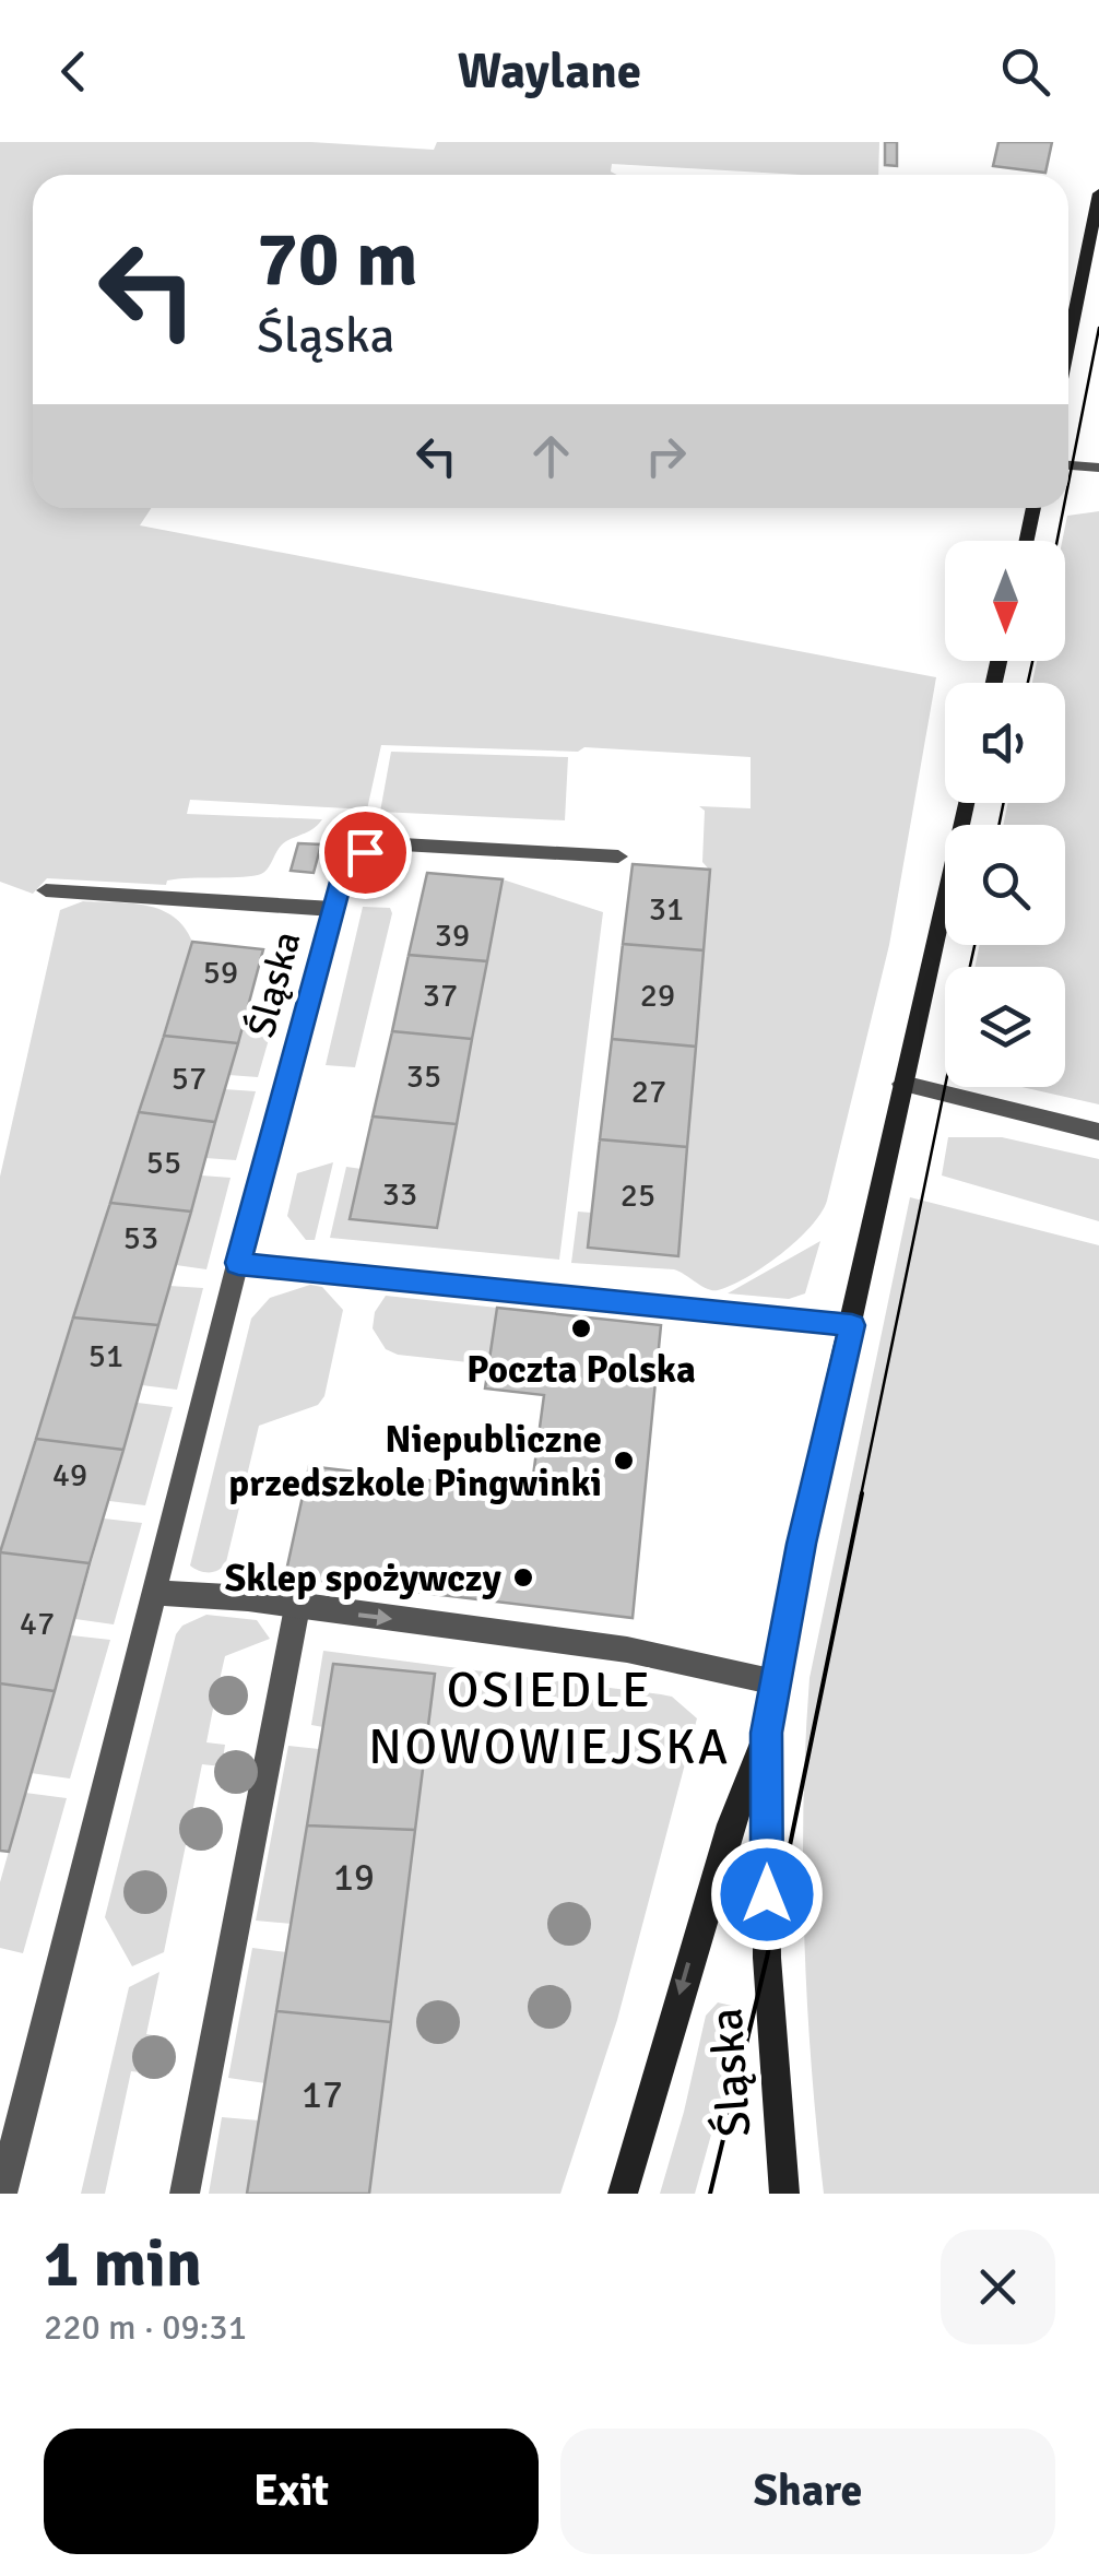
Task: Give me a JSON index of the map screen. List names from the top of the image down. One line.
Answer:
{"streets":{"street":["Śląska"]},"districts":["OSIEDLE NOWOWIEJSKA"],"places":["Poczta Polska","Niepubliczne przedszkole Pingwinki","Sklep spożywczy"],"house_numbers":["31","39","59","37","29","35","57","27","55","33","25","53","51","49","47","19","17"],"north":"bottom","page":{"header":"Waylane","turn":["70 m","Śląska"],"heading":["1 min","220 m · 09:31"],"buttons":["Exit","Share"]}}
